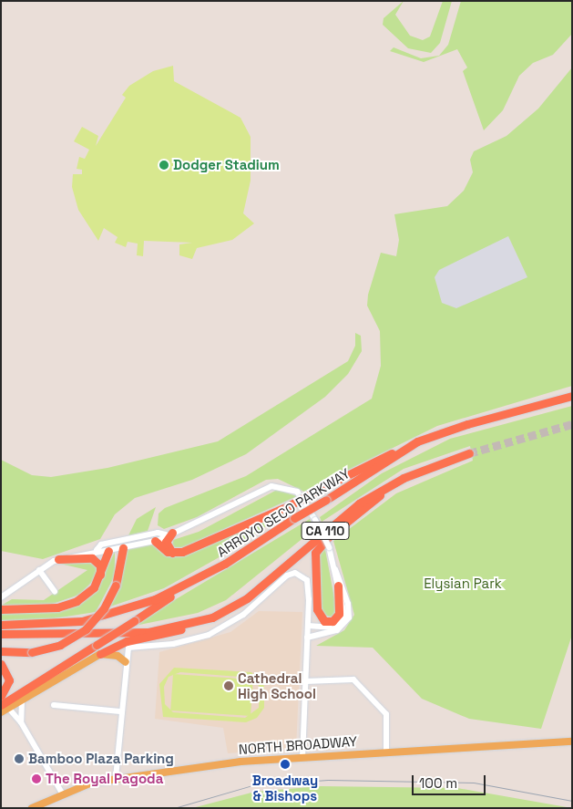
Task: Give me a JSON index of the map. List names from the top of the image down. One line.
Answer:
{"streets":{"highway":["ARROYO SECO PARKWAY","CA 110"],"main road":["NORTH BROADWAY"]},"parks":["Elysian Park"],"places":["Dodger Stadium","Cathedral High School","Bamboo Plaza Parking","Broadway & Bishops","The Royal Pagoda"],"scale_bar":"100 m"}
